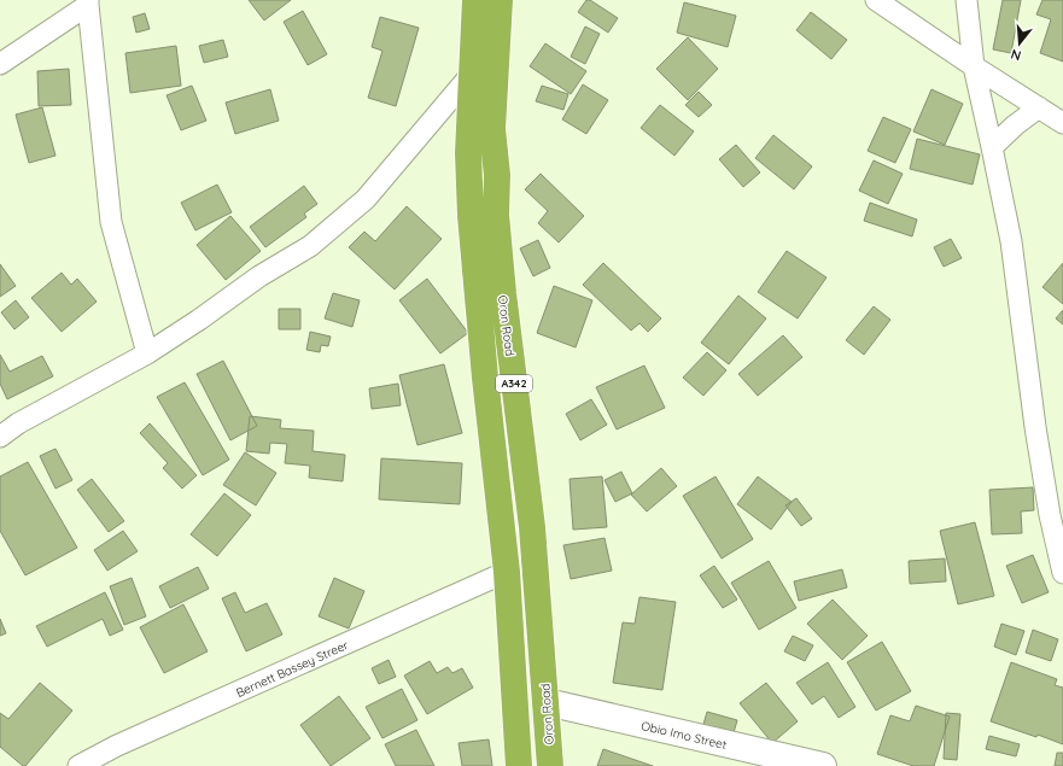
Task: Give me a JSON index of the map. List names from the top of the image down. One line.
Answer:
{"streets":{"highway":["Oron Road","A342"],"street":["Bernett Bassey Streer","Obio Imo Street"]},"crossings":[["Oron Road","Bernett Bassey Streer"],["Oron Road","Obio Imo Street"]],"north":"bottom"}
